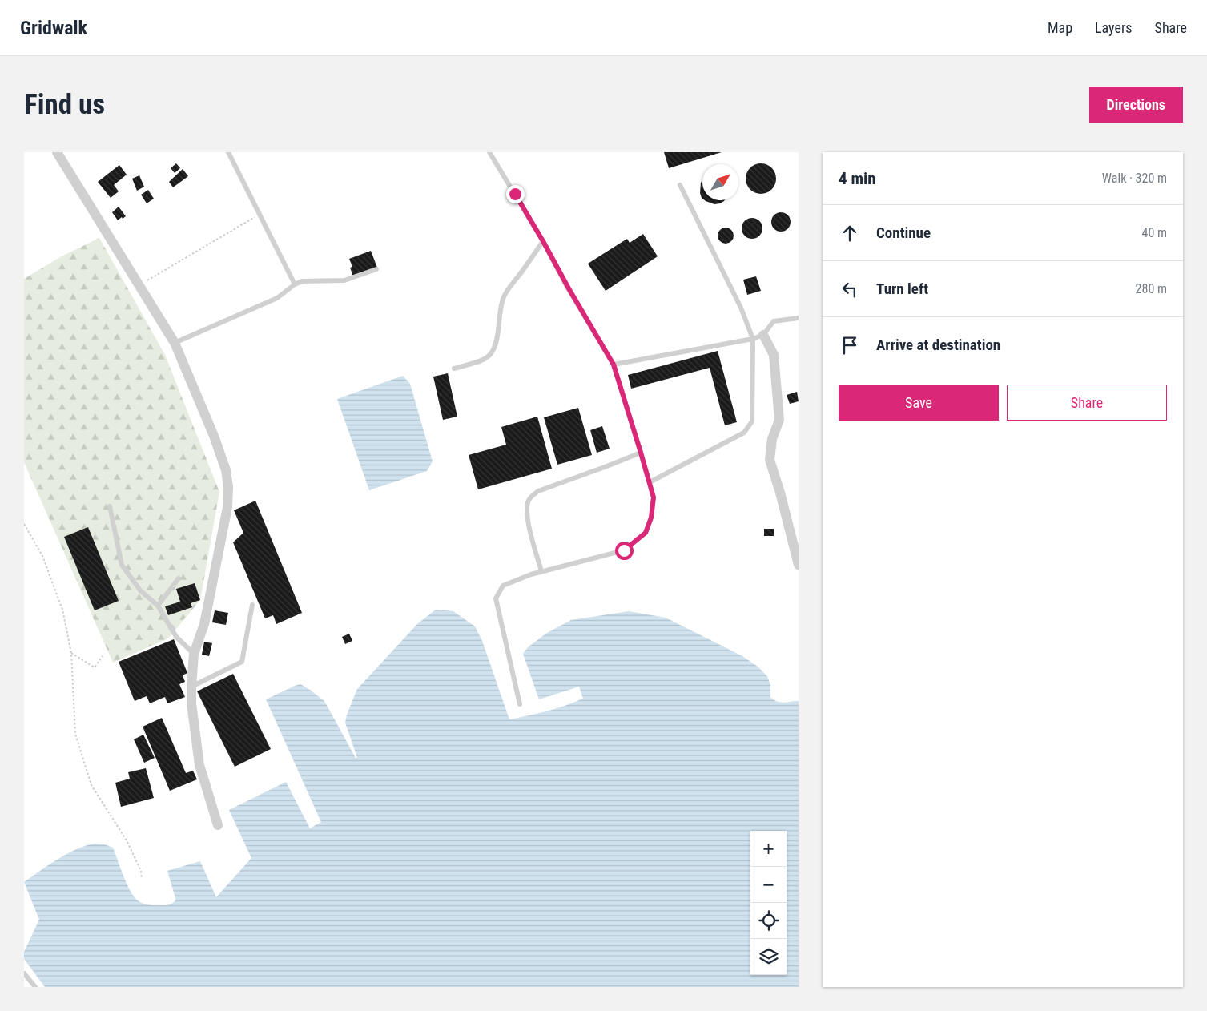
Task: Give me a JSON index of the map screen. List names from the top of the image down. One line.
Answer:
{"north":"top right","page":{"header":"Gridwalk","nav":["Map","Layers","Share"],"buttons":["Directions",["Save","Share"]],"title":"Find us","heading":["4 min","Walk · 320 m"],"list":[["Continue","40 m"],["Turn left","280 m"],"Arrive at destination"],"map_buttons":["+","−"]}}
